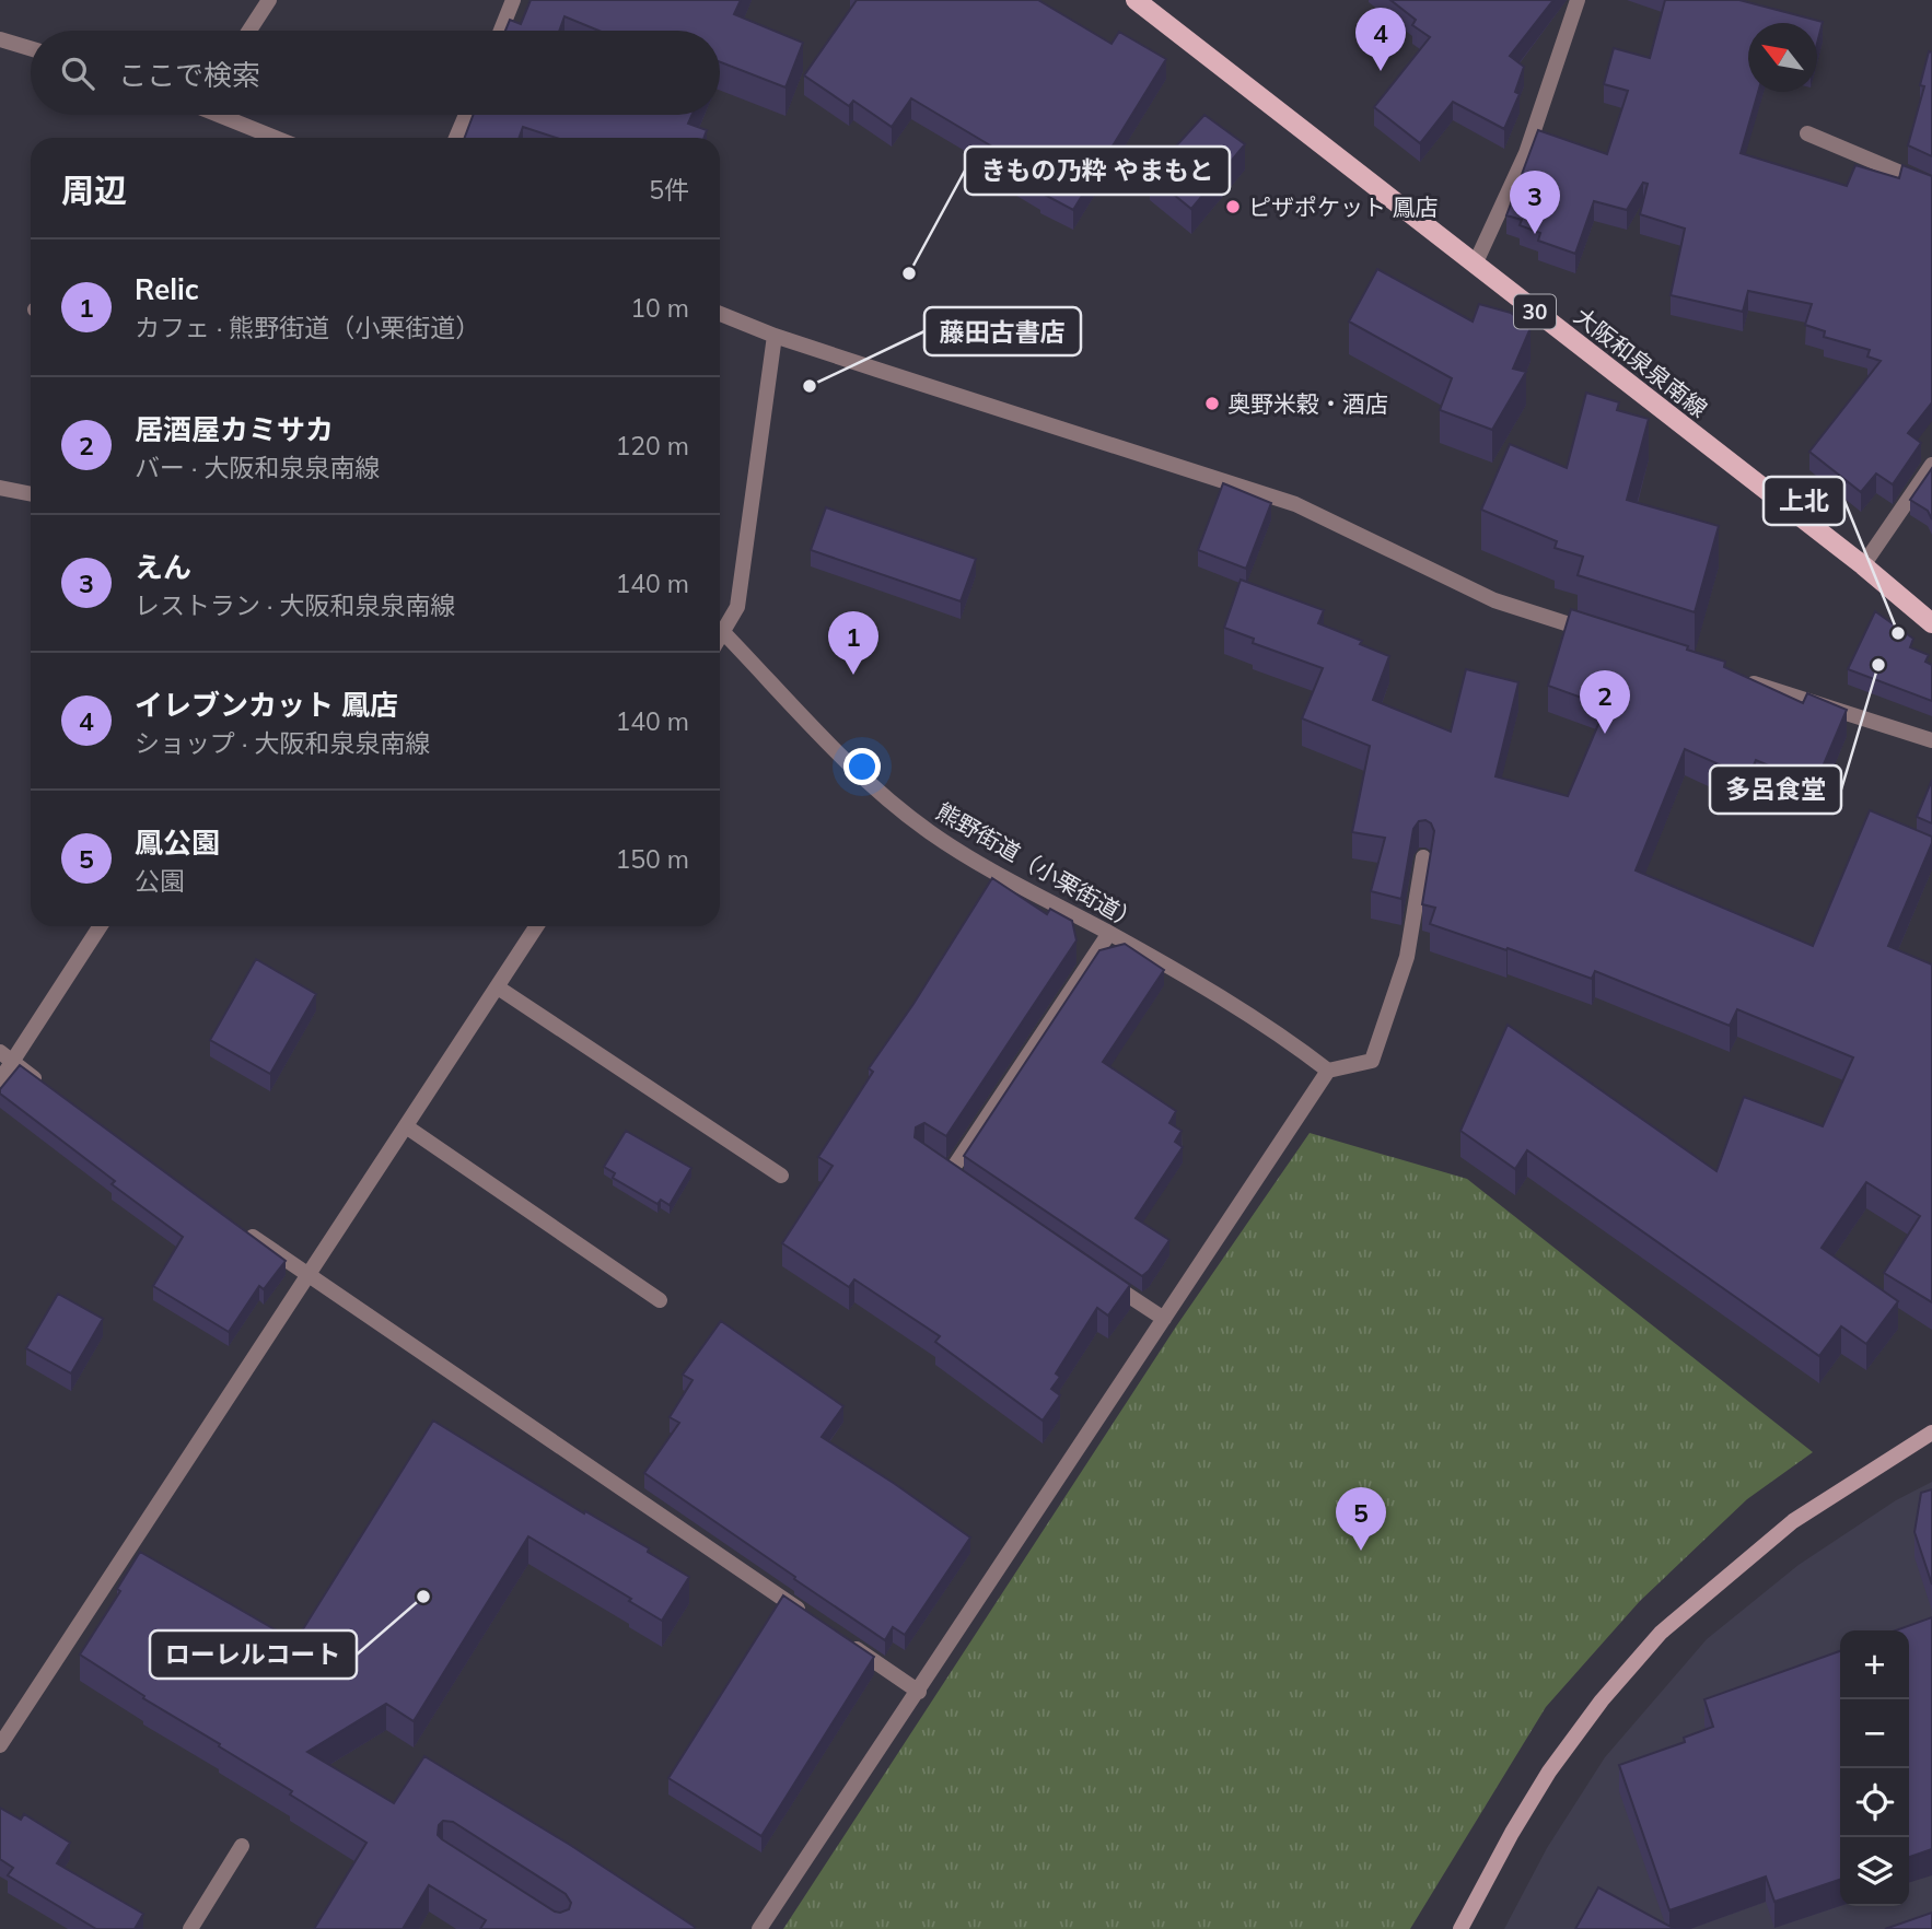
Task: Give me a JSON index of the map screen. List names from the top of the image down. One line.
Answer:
{"streets":{"main road":["30","大阪和泉泉南線"],"street":["熊野街道（小栗街道）"]},"places":["ピザポケット 鳳店","きもの乃粋 やまもと","藤田古書店","奥野米穀・酒店","上北","多呂食堂","ローレルコート"],"north":"top left","page":{"pins":["4","3","1","2","5"],"search":"ここで検索","heading":["周辺","5件"],"list":[{"mark":"1","name":"Relic","note":"カフェ · 熊野街道（小栗街道）","value":"10 m"},{"mark":"2","name":"居酒屋カミサカ","note":"バー · 大阪和泉泉南線","value":"120 m"},{"mark":"3","name":"えん","note":"レストラン · 大阪和泉泉南線","value":"140 m"},{"mark":"4","name":"イレブンカット 鳳店","note":"ショップ · 大阪和泉泉南線","value":"140 m"},{"mark":"5","name":"鳳公園","note":"公園","value":"150 m"}],"map_buttons":["+","−"]}}
